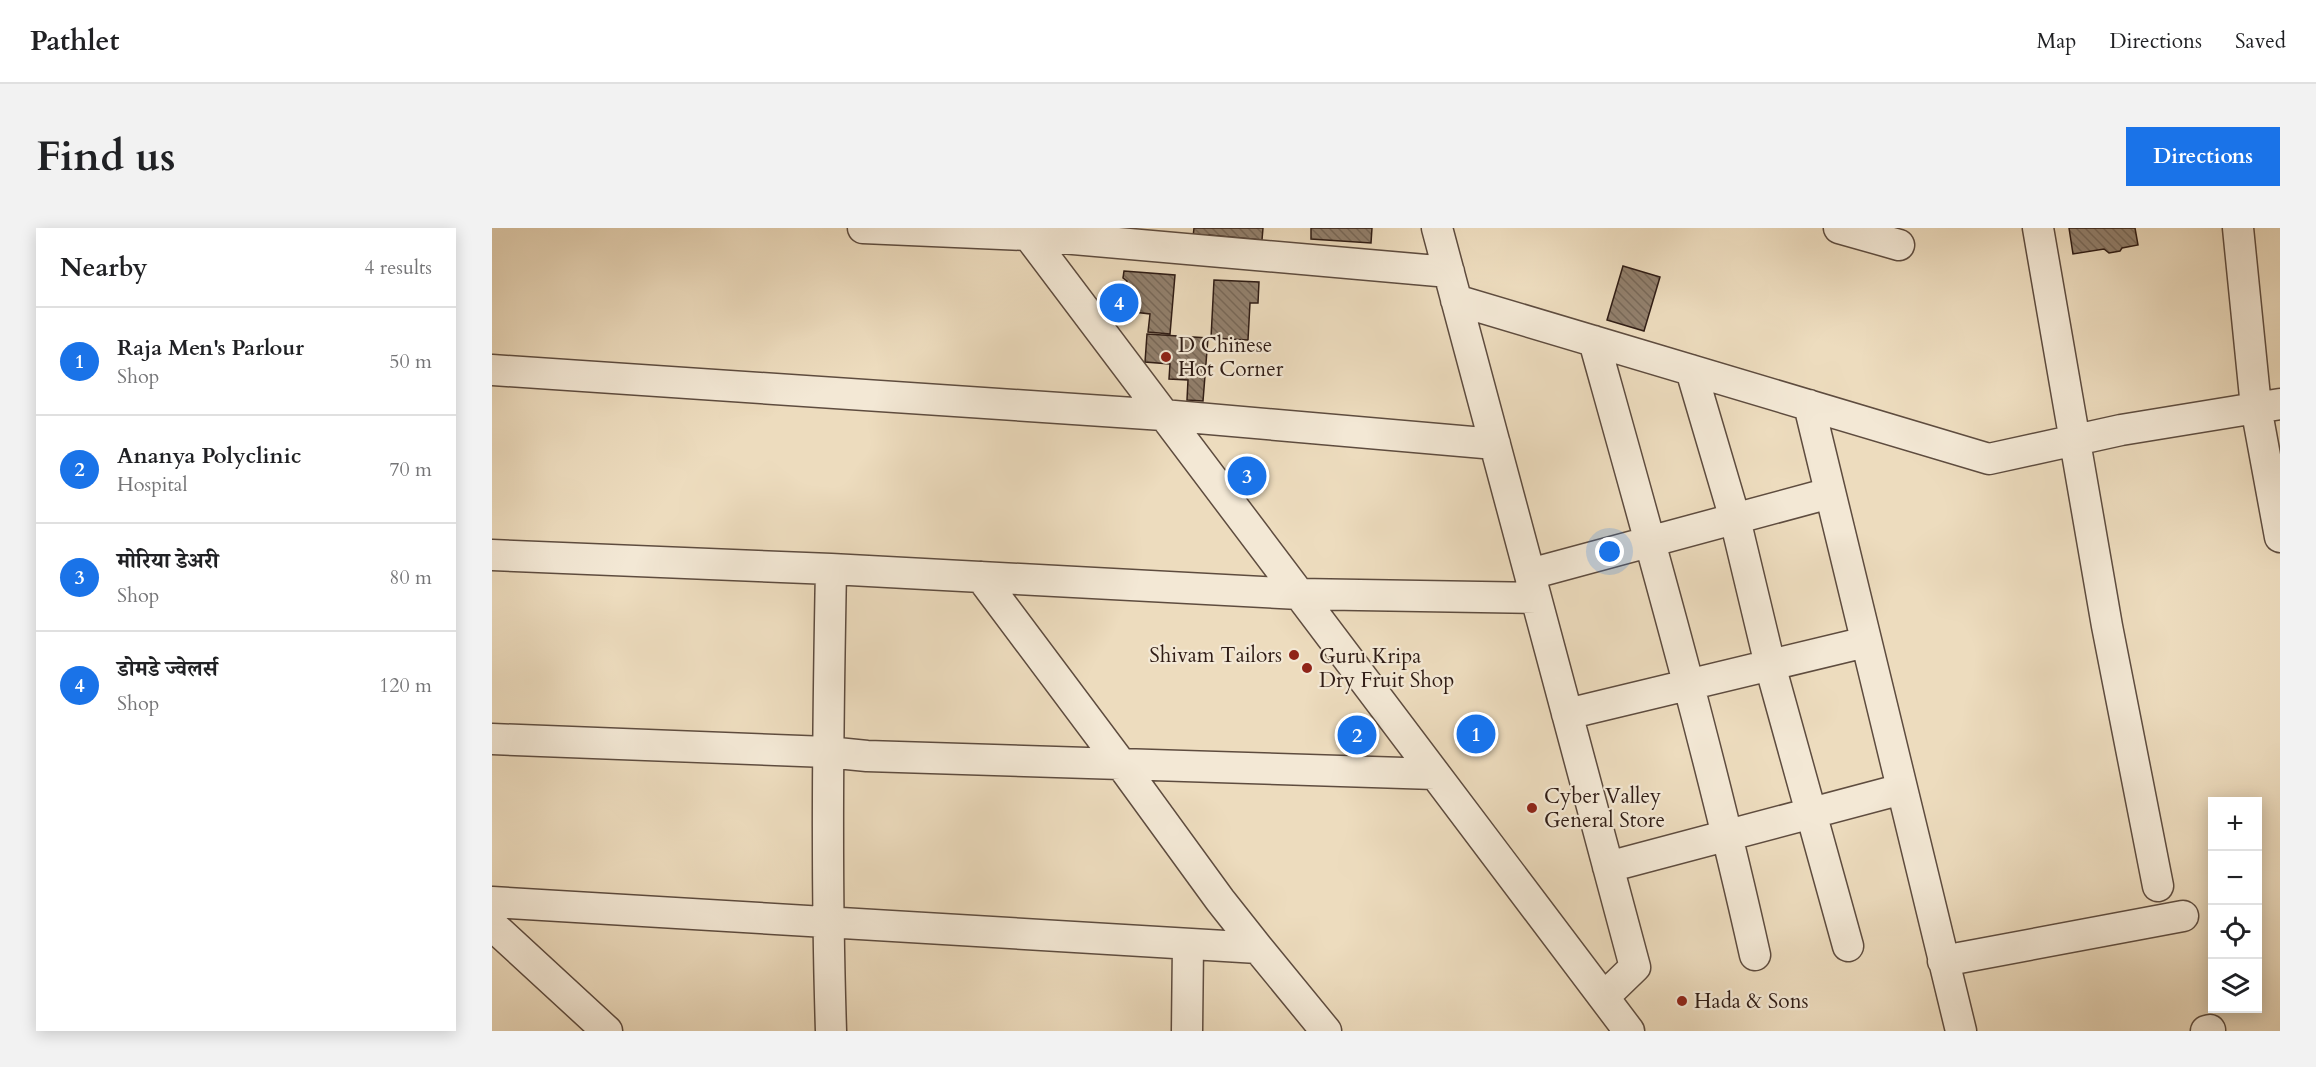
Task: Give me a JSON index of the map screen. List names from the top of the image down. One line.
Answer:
{"places":["D Chinese Hot Corner","Shivam Tailors","Guru Kripa Dry Fruit Shop","Cyber Valley General Store","Hada & Sons"],"page":{"header":"Pathlet","nav":["Map","Directions","Saved"],"buttons":"Directions","title":"Find us","heading":["Nearby","4 results"],"pins":["4","3","1","2"],"list":[{"mark":"1","name":"Raja Men's Parlour","note":"Shop","value":"50 m"},{"mark":"2","name":"Ananya Polyclinic","note":"Hospital","value":"70 m"},{"mark":"3","name":"मोरिया डेअरी","note":"Shop","value":"80 m"},{"mark":"4","name":"डोमडे ज्वेलर्स","note":"Shop","value":"120 m"}],"map_buttons":["+","−"]}}
